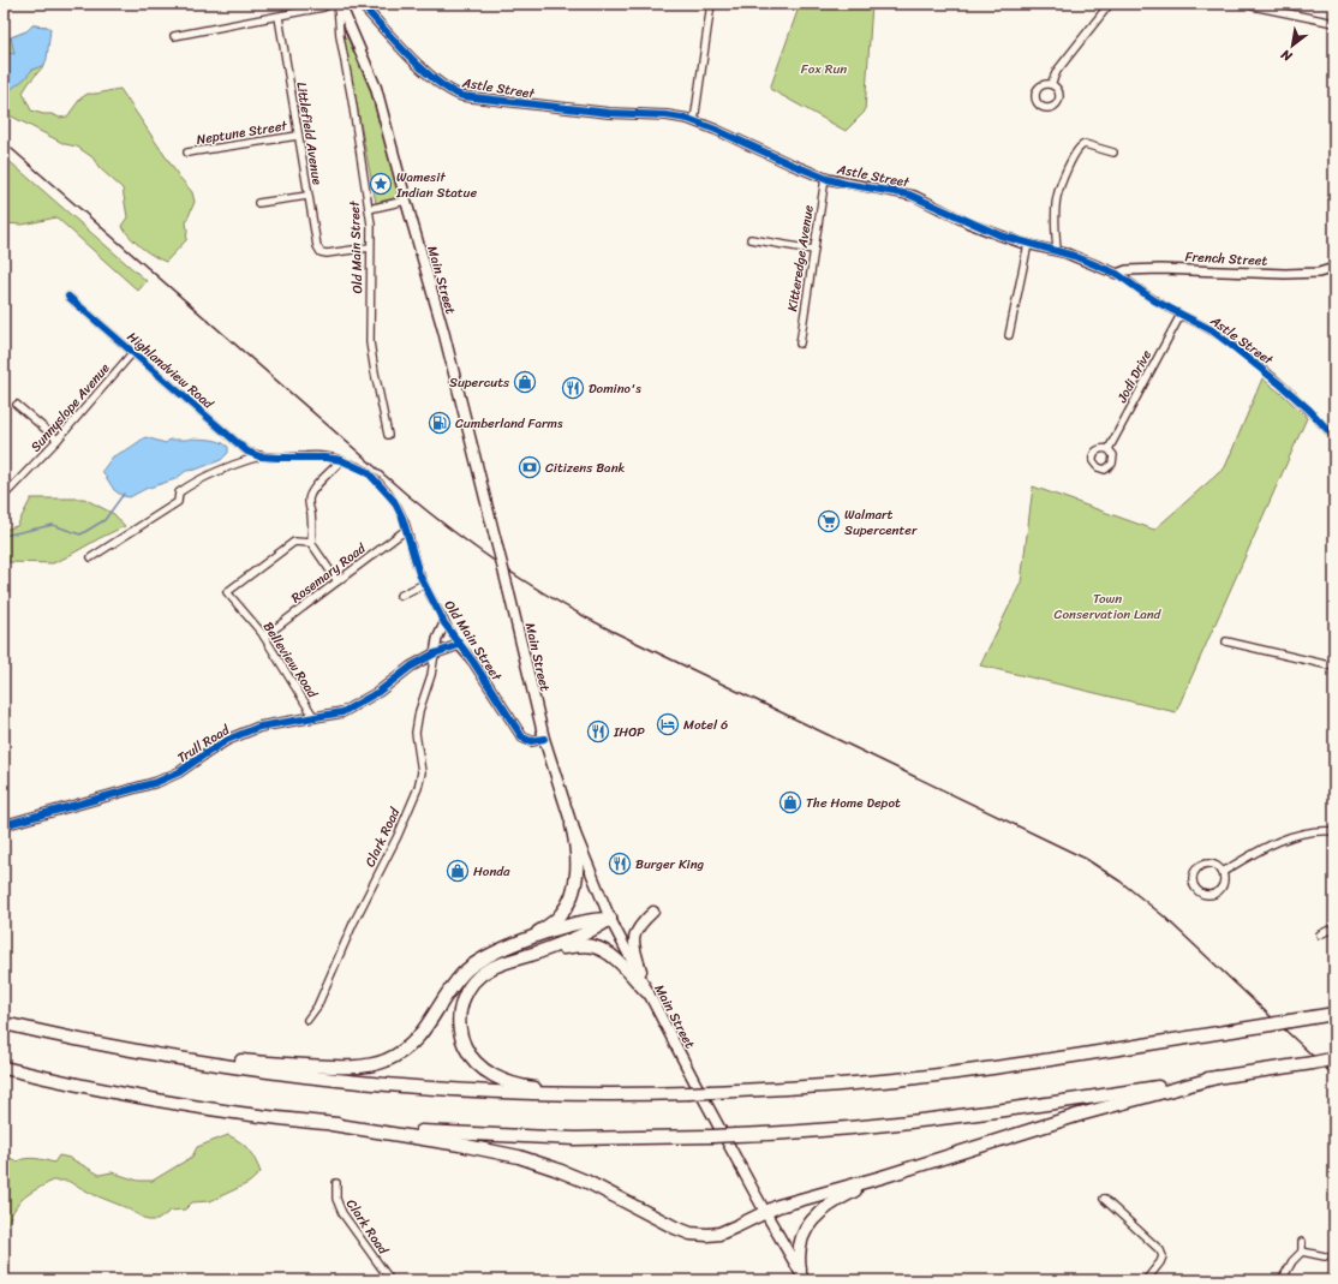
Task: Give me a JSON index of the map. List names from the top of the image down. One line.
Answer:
{"streets":{"main road":["Main Street"],"street":["Astle Street","Neptune Street","Littlefield Avenue","Old Main Street","Kitteredge Avenue","French Street","Highlandview Road","Jodi Drive","Sunnyslope Avenue","Rosemary Road","Belleview Road","Trull Road","Clark Road"]},"crossings":[["Astle Street","Kitteredge Avenue"],["Astle Street","French Street"],["Astle Street","Jodi Drive"],["Neptune Street","Littlefield Avenue"],["Littlefield Avenue","Old Main Street"],["Old Main Street","Main Street"],["Old Main Street","Highlandview Road"],["Old Main Street","Rosemary Road"],["Old Main Street","Trull Road"],["Highlandview Road","Sunnyslope Avenue"],["Rosemary Road","Belleview Road"],["Belleview Road","Trull Road"],["Trull Road","Clark Road"]],"parks":["Fox Run","Town Conservation Land"],"places":{"place":["Wamesit Indian Statue"],"shop":["Supercuts","The Home Depot","Honda"],"restaurant":["Domino's","IHOP","Burger King"],"fuel station":["Cumberland Farms"],"bank":["Citizens Bank"],"supermarket":["Walmart Supercenter"],"hotel":["Motel 6"]},"north":"bottom left"}
